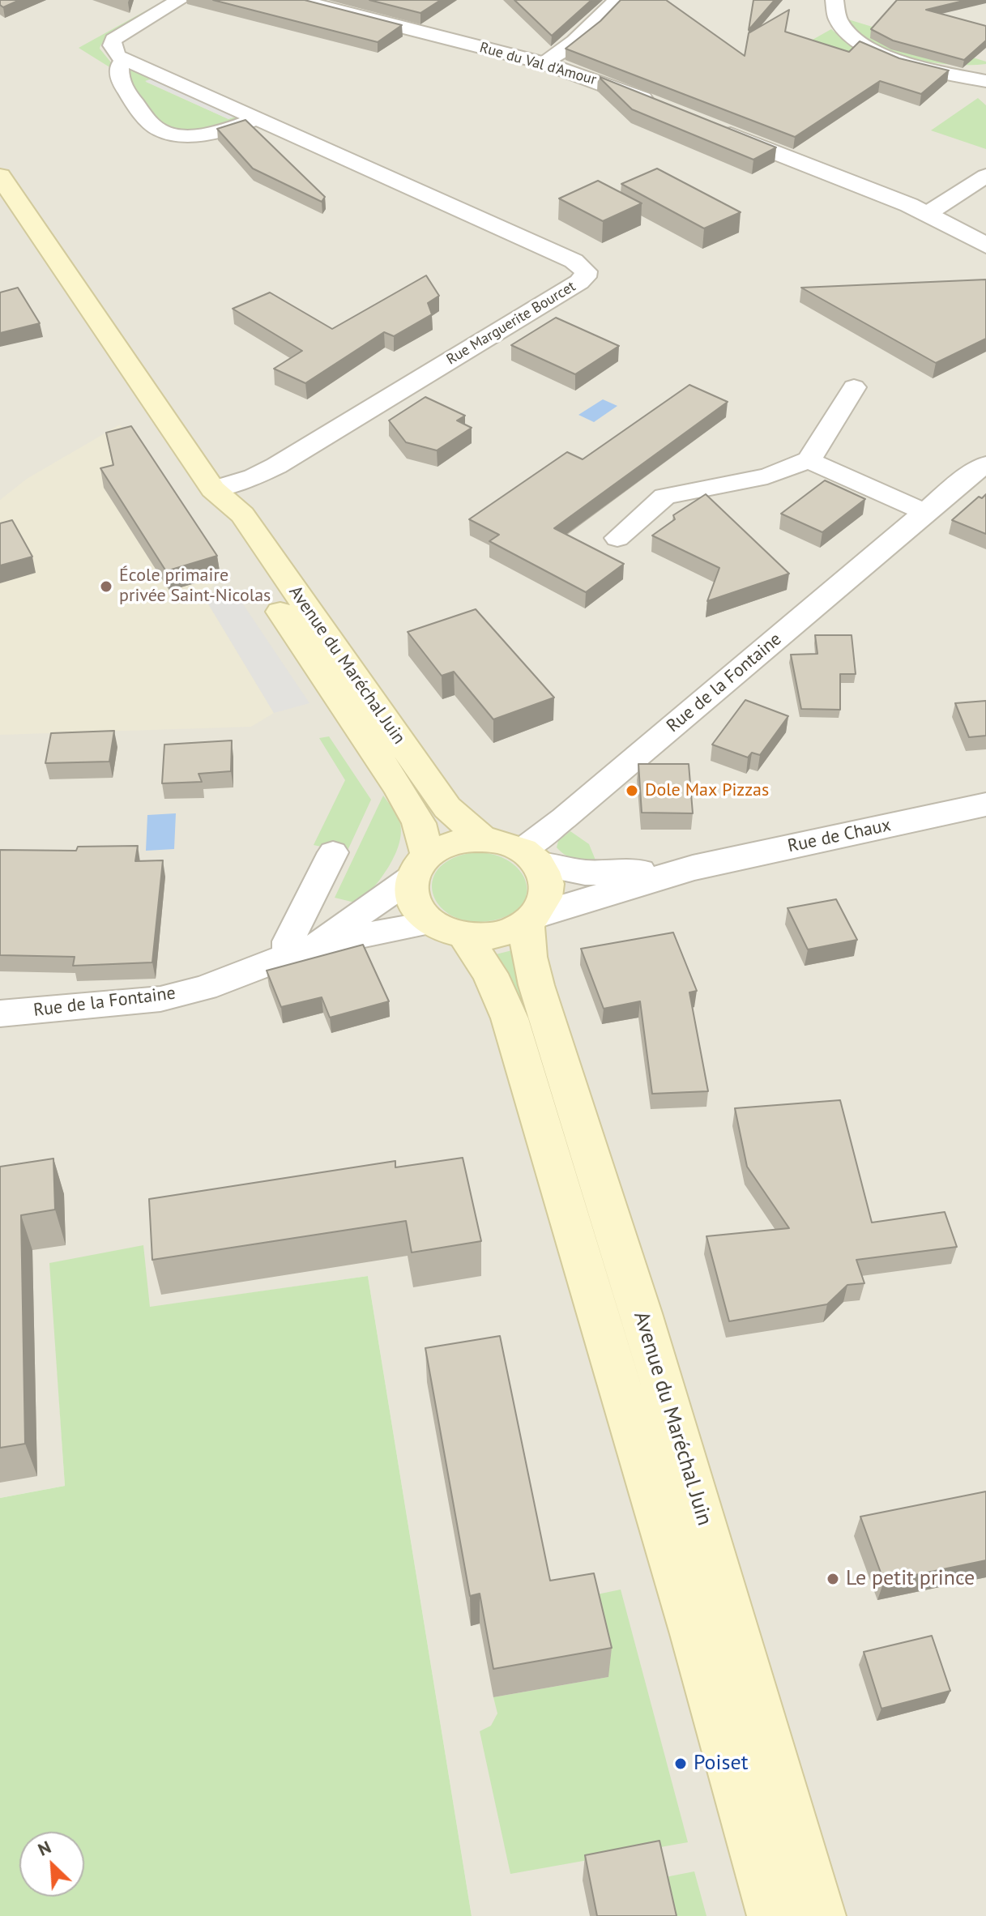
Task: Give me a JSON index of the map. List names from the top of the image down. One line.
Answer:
{"streets":{"main road":["Avenue du Maréchal Juin"],"street":["Rue du Val d'Amour","Rue Marguerite Bourcet","Rue de la Fontaine","Rue de Chaux"]},"crossings":[["Rue Marguerite Bourcet","Avenue du Maréchal Juin"],["Avenue du Maréchal Juin","Rue de la Fontaine"],["Avenue du Maréchal Juin","Rue de Chaux"],["Rue de la Fontaine","Rue de Chaux"]],"places":["École primaire privée Saint-Nicolas","Dole Max Pizzas","Le petit prince","Poiset"],"north":"top left"}
